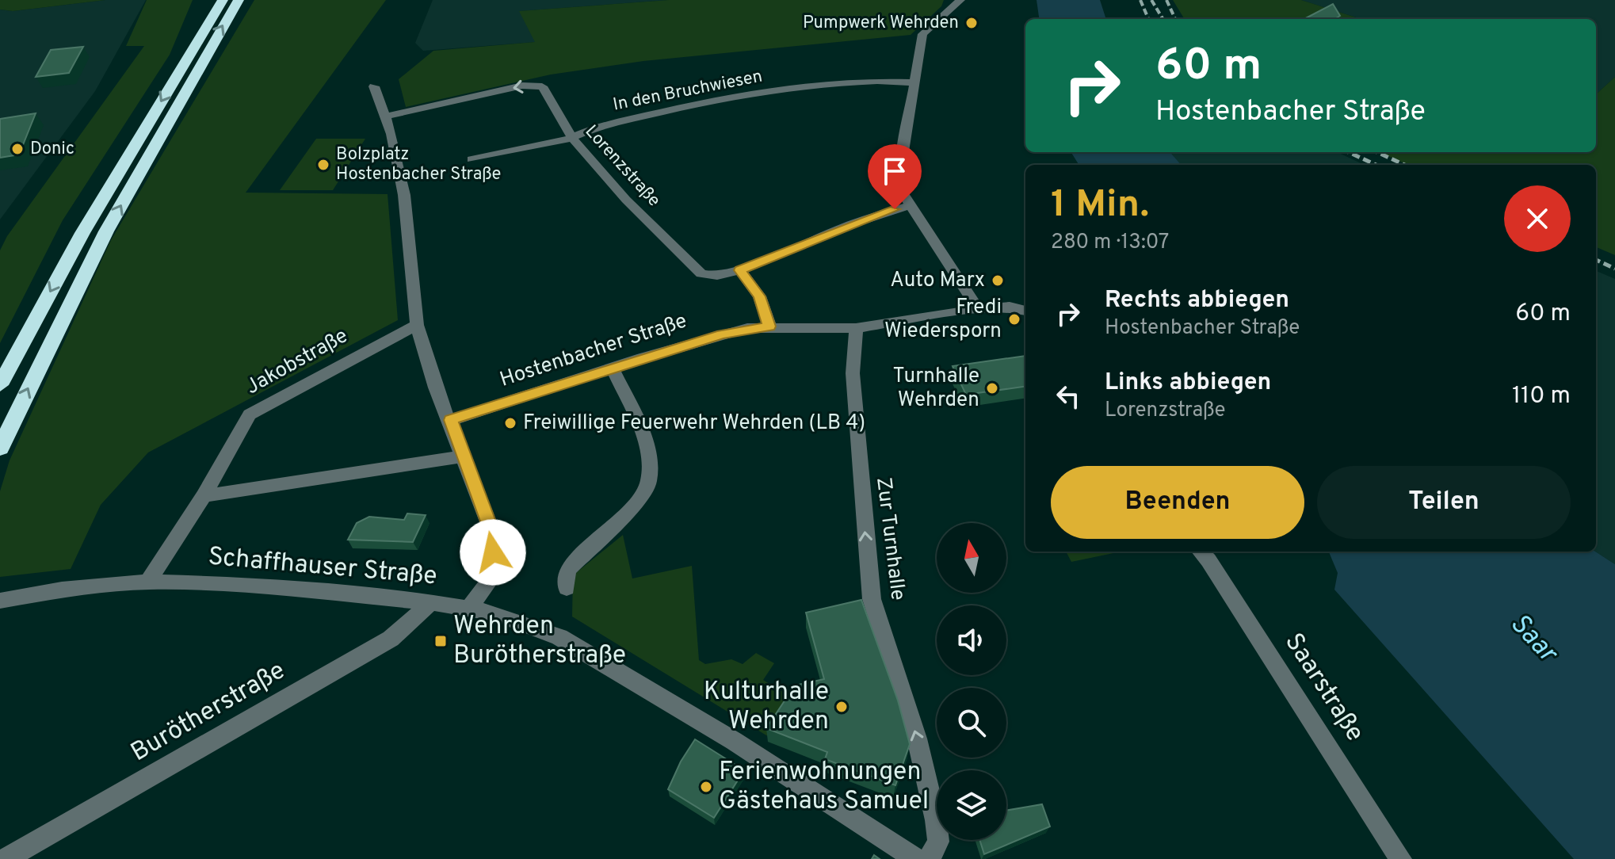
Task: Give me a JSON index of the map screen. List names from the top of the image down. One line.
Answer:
{"streets":{"street":["In den Bruchwiesen","Lorenzstraße","Hostenbacher Straße","Jakobstraße","Zur Turnhalle","Schaffhauser Straße","Saarstraße","Burötherstraße"]},"crossings":[["In den Bruchwiesen","Lorenzstraße"],["Hostenbacher Straße","Zur Turnhalle"],["Jakobstraße","Schaffhauser Straße"],["Schaffhauser Straße","Burötherstraße"]],"one_way":["Lorenzstraße","Zur Turnhalle"],"water":["Saar"],"places":{"other":["Pumpwerk Wehrden","Donic","Bolzplatz Hostenbacher Straße","Auto Marx","Fredi Wiedersporn","Turnhalle Wehrden","Freiwillige Feuerwehr Wehrden (LB 4)","Kulturhalle Wehrden","Ferienwohnungen Gästehaus Samuel"],"transit":["Wehrden Burötherstraße"]},"north":"top","page":{"turn":["60 m","Hostenbacher Straße"],"heading":["1 Min.","280 m · 13:07"],"list":[{"name":"Rechts abbiegen","note":"Hostenbacher Straße","value":"60 m"},{"name":"Links abbiegen","note":"Lorenzstraße","value":"110 m"}],"buttons":["Beenden","Teilen"]}}
